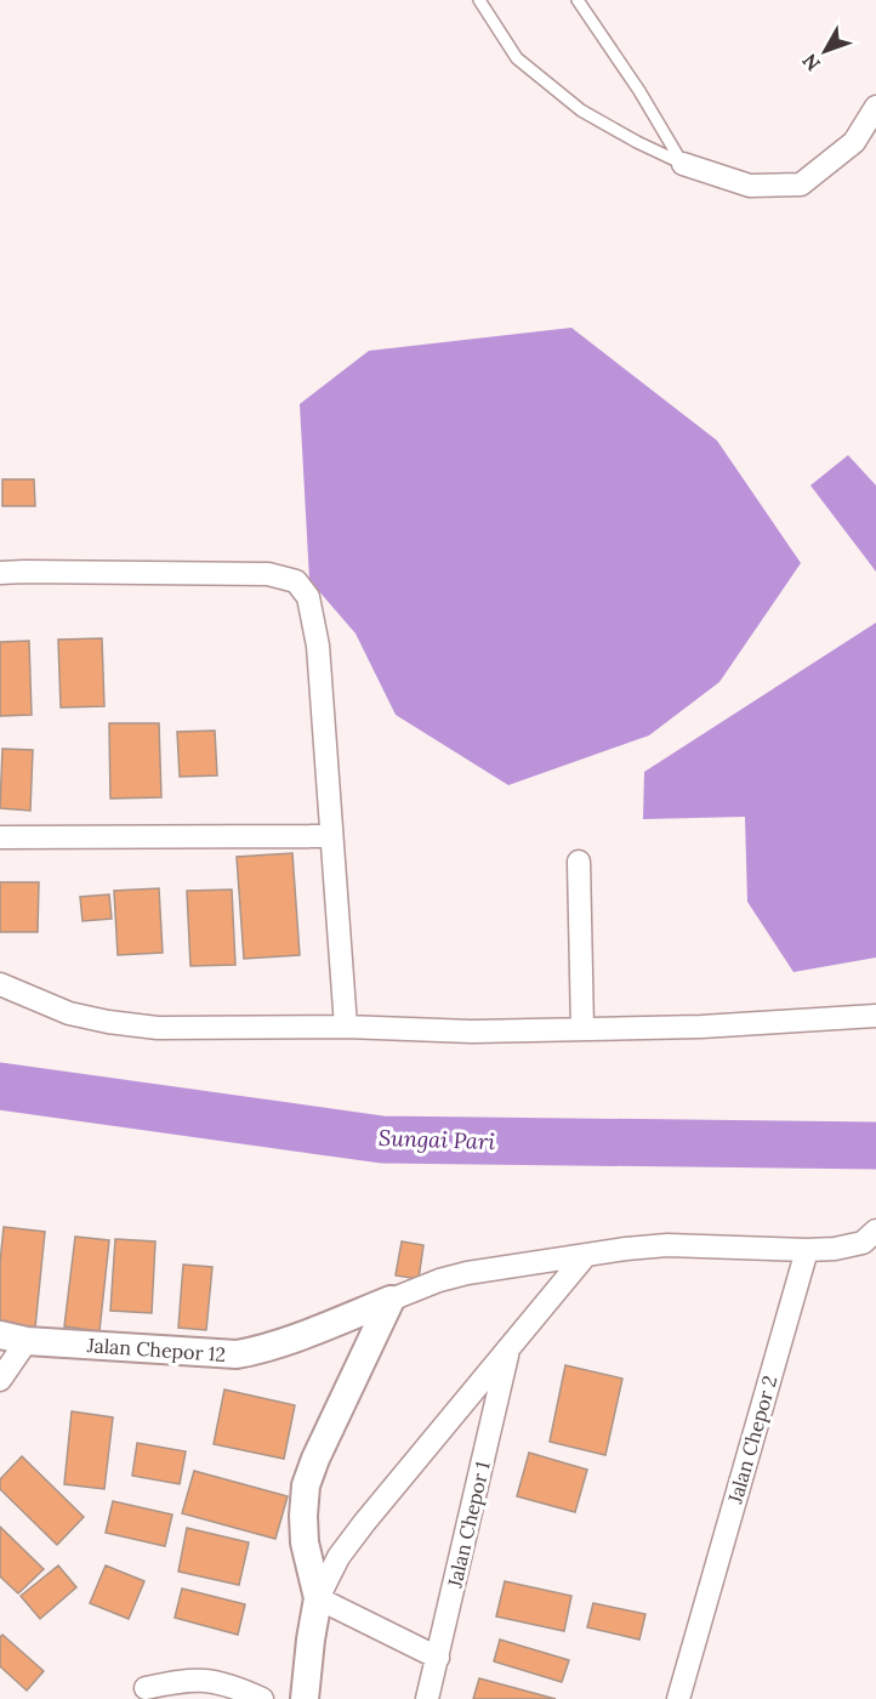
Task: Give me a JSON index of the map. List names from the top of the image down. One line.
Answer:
{"streets":{"street":["Jalan Chepor 12","Jalan Chepor 2","Jalan Chepor 1"]},"water":["Sungai Pari"],"north":"bottom left"}
